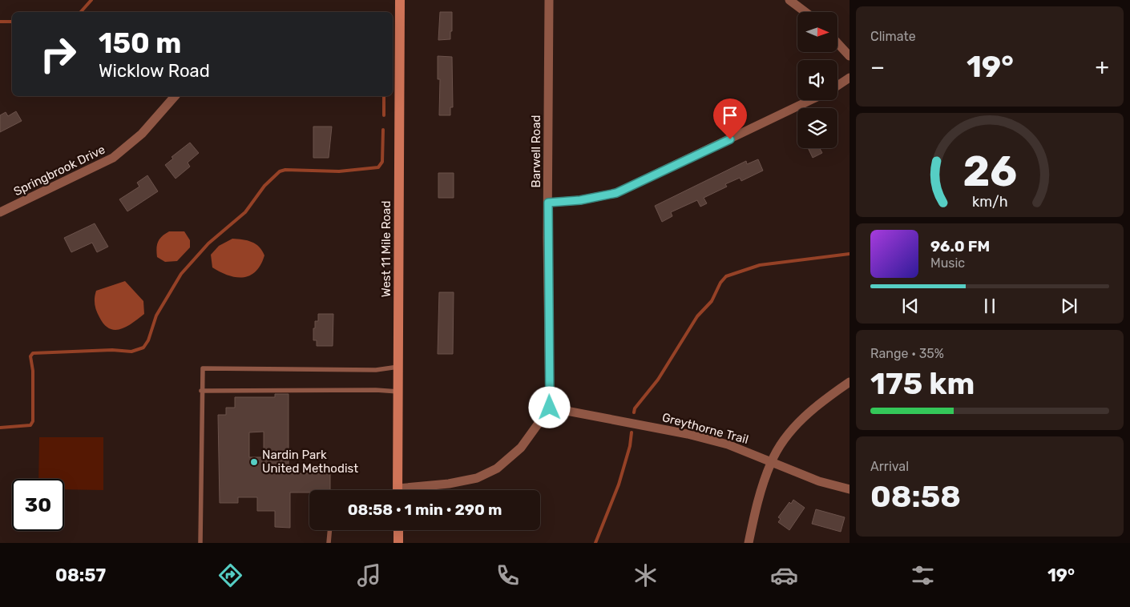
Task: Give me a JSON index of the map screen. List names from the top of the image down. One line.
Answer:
{"streets":{"street":["Barwell Road","Springbrook Drive","West 11 Mile Road","Greythorne Trail"]},"crossings":[["Barwell Road","Greythorne Trail"]],"places":["Nardin Park United Methodist"],"north":"right","page":{"tile":["Climate",["Range · 35%","175 km"],["Arrival","08:58"]],"turn":["150 m","Wicklow Road"],"heat":["−","19°","+"],"song":["96.0 FM","Music"],"limit":"30","trip":"08:58 · 1 min · 290 m","tabs":["08:57","19°"],"gauge":["26","km/h"]}}
